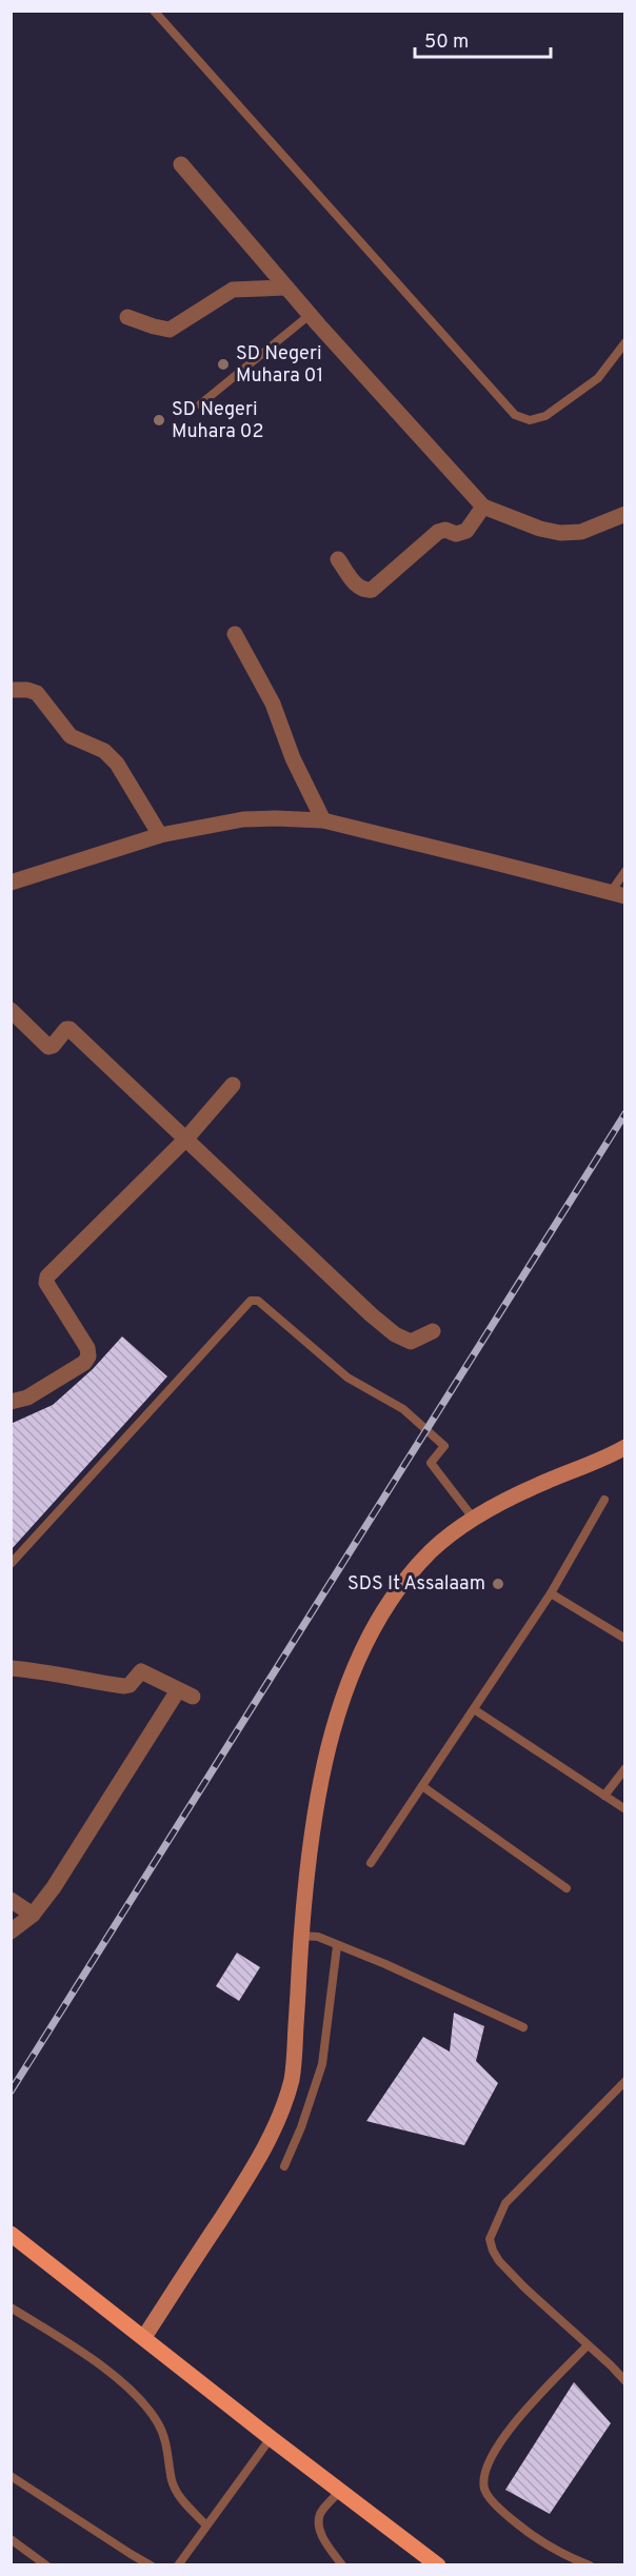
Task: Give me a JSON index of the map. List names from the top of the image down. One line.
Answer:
{"places":["SD Negeri Muhara 01","SD Negeri Muhara 02","SDS It Assalaam"],"scale_bar":"50 m"}
